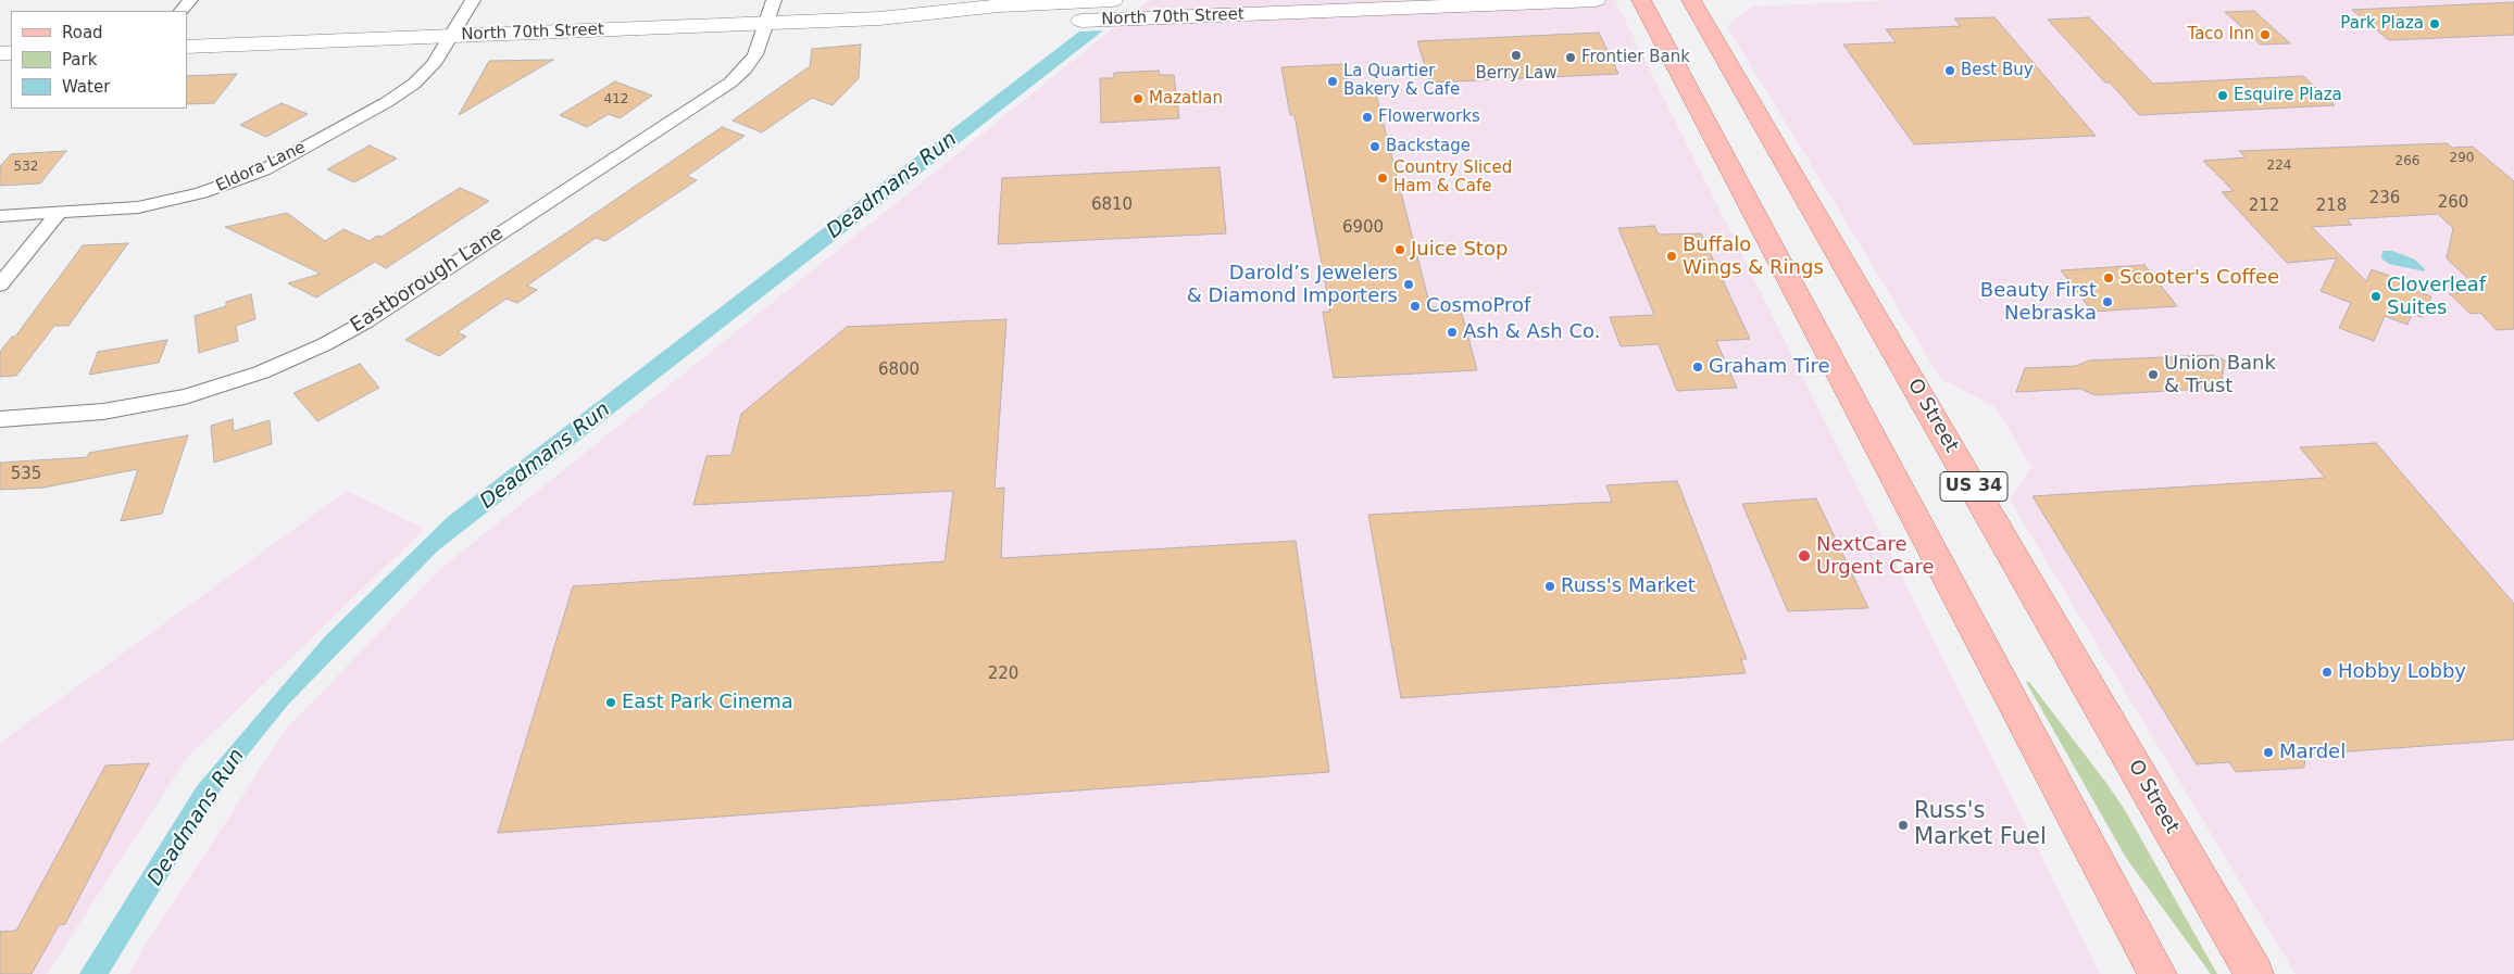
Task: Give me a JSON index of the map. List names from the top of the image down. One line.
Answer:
{"streets":{"main road":["North 70th Street","O Street","US 34"],"street":["Eldora Lane","Eastborough Lane"]},"crossings":[["North 70th Street","Eldora Lane"],["North 70th Street","Eastborough Lane"]],"water":["Deadmans Run"],"places":["Park Plaza","Taco Inn","Berry Law","Frontier Bank","Best Buy","La Quartier Bakery & Cafe","Esquire Plaza","Mazatlan","Flowerworks","Backstage","Country Sliced Ham & Cafe","Juice Stop","Buffalo Wings & Rings","Scooter's Coffee","Darold’s Jewelers & Diamond Importers","Cloverleaf Suites","Beauty First Nebraska","CosmoProf","Ash & Ash Co.","Graham Tire","Union Bank & Trust","NextCare Urgent Care","Russ's Market","Hobby Lobby","East Park Cinema","Mardel","Russ's Market Fuel"],"house_numbers":["412","290","266","224","532","236","260","6810","212","218","6900","6800","535","220"],"legend":["Road","Park","Water"]}
